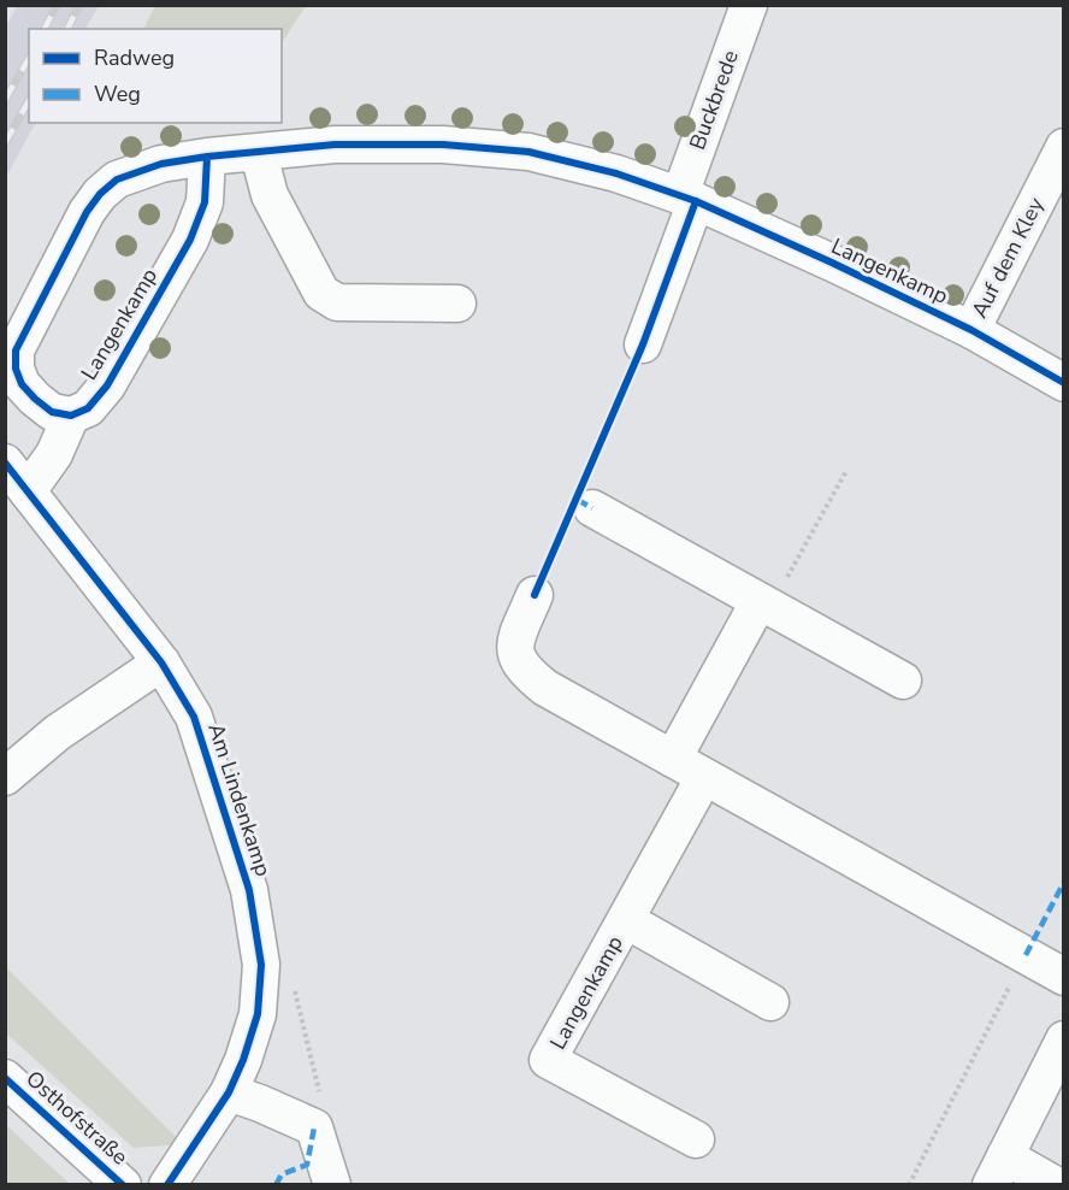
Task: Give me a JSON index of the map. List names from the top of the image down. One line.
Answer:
{"streets":{"street":["Buckbrede","Auf dem Kley","Langenkamp","Am Lindenkamp","Osthofstraße"]},"crossings":[["Buckbrede","Langenkamp"],["Auf dem Kley","Langenkamp"]],"legend":["Radweg","Weg"]}
